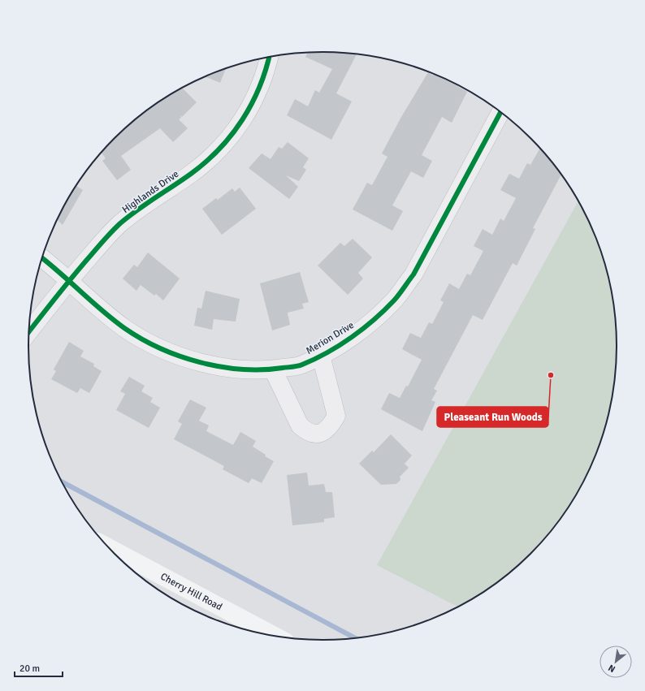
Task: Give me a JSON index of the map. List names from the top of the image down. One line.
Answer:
{"streets":{"main road":["Cherry Hill Road"],"street":["Highlands Drive","Merion Drive"]},"crossings":[["Highlands Drive","Merion Drive"]],"places":["Pleaseant Run Woods"],"scale_bar":"20 m","north":"bottom left"}
